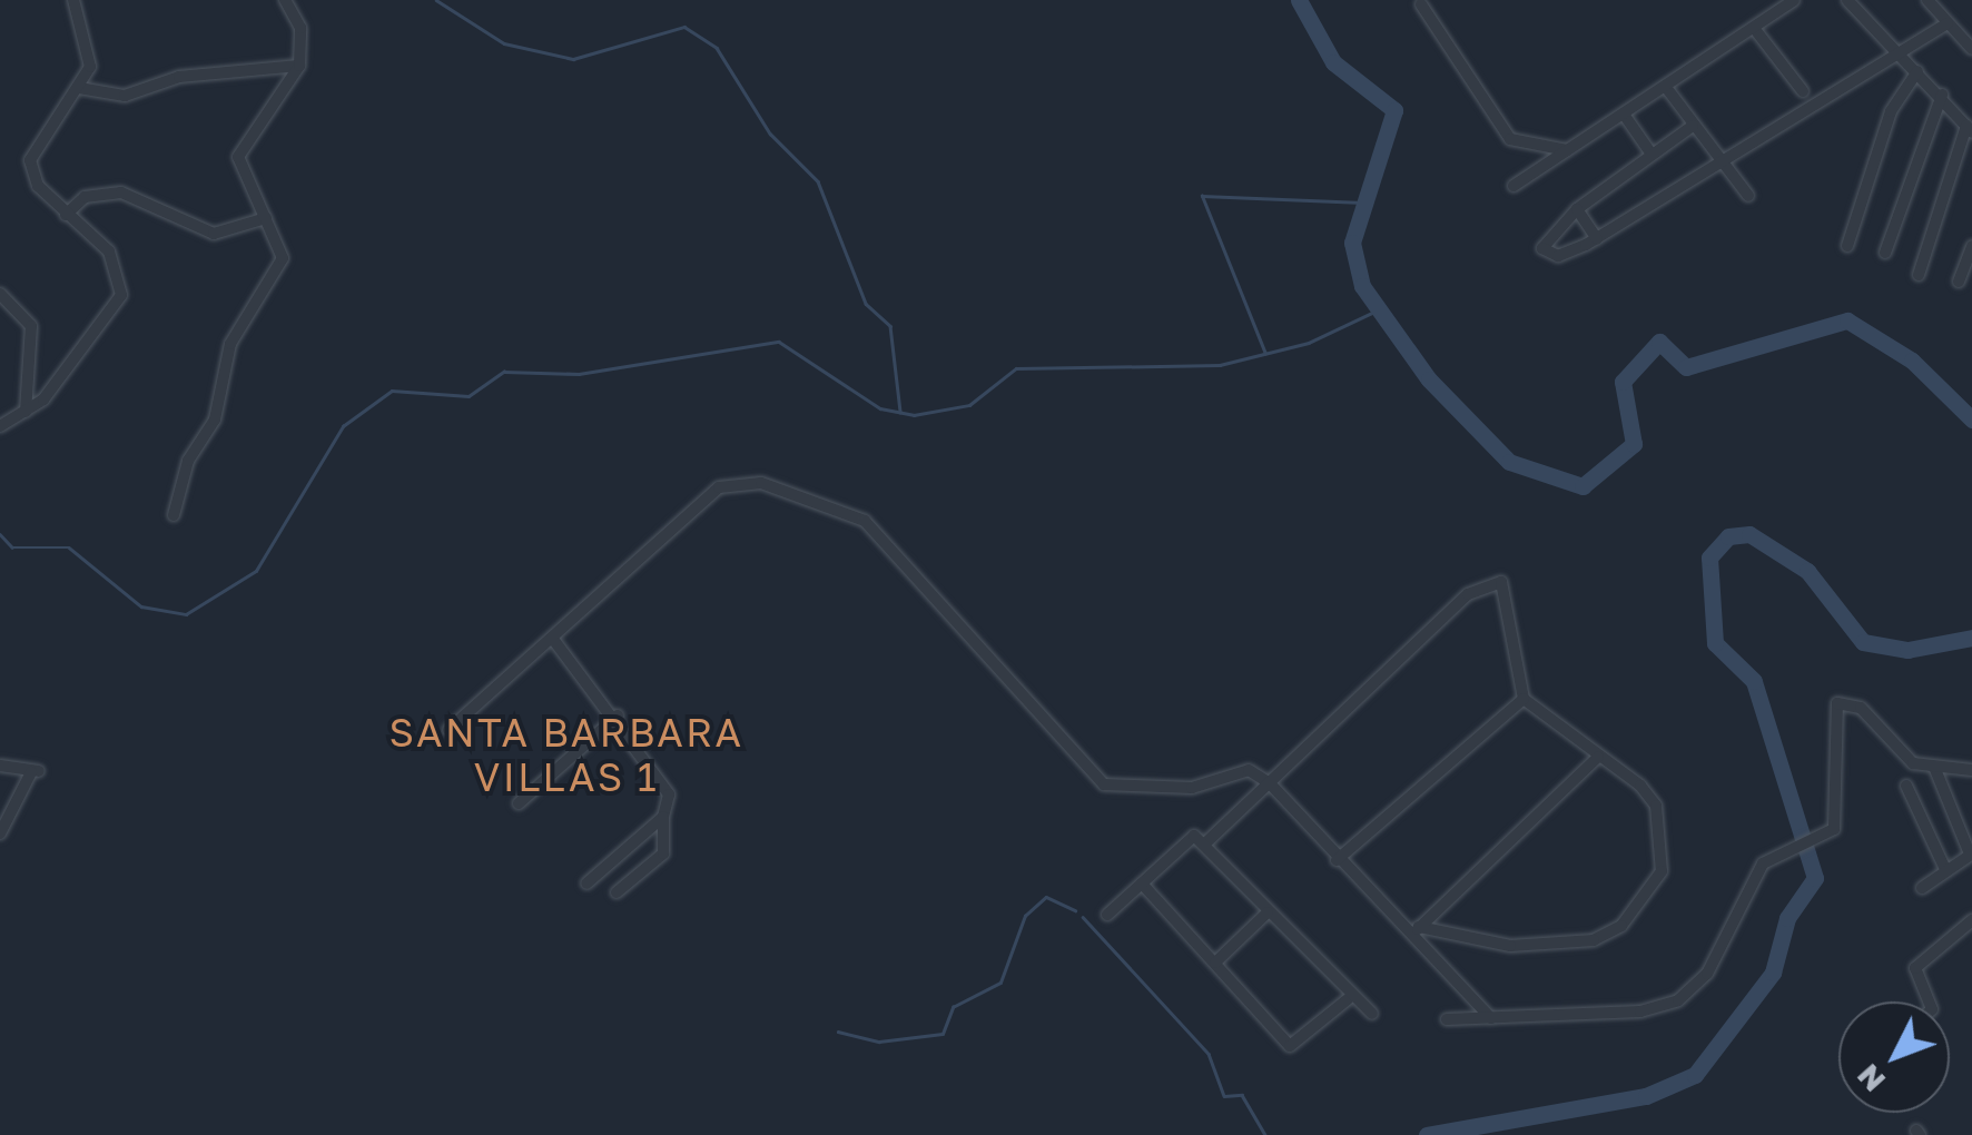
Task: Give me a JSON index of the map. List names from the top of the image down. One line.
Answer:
{"districts":["SANTA BARBARA VILLAS 1"],"north":"bottom left"}
